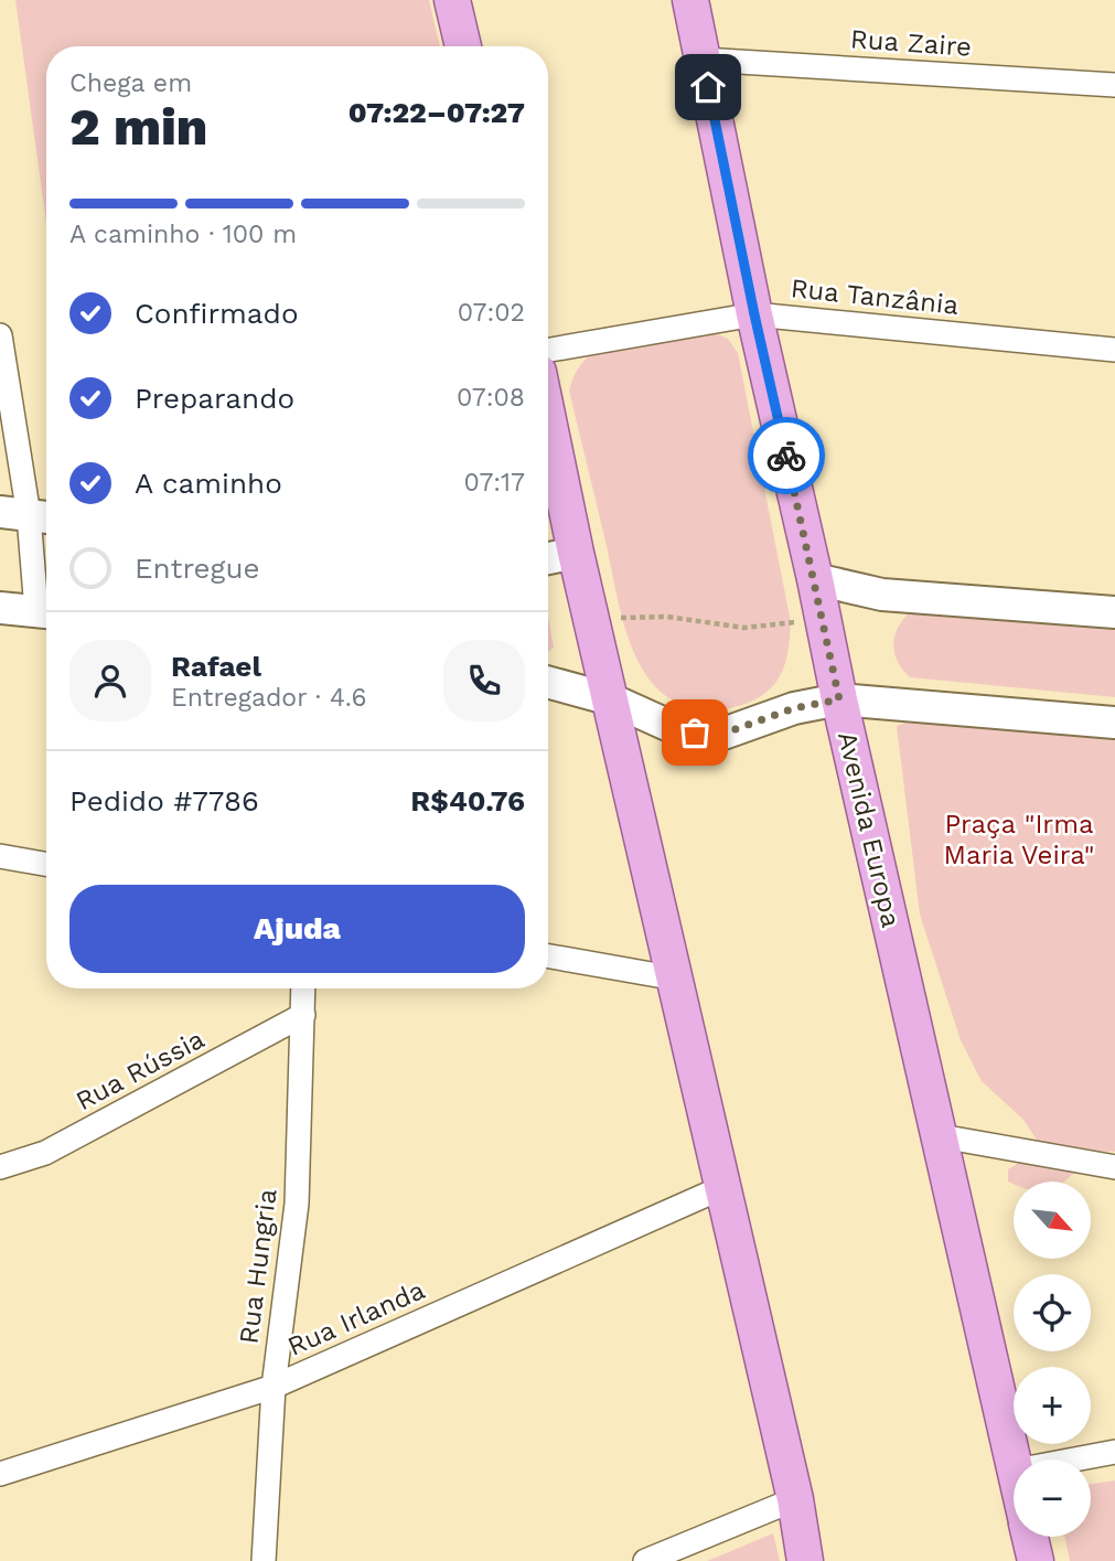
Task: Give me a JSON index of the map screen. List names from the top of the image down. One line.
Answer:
{"streets":{"main road":["Avenida Europa"],"street":["Rua Zaire","Rua Tanzânia","Rua Rússia","Rua Hungria","Rua Irlanda"]},"crossings":[["Rua Zaire","Avenida Europa"],["Rua Tanzânia","Avenida Europa"],["Rua Rússia","Rua Hungria"],["Rua Hungria","Rua Irlanda"]],"parks":["Praça \"Irma Maria Veira\""],"north":"bottom right","page":{"heading":["2 min","Chega em","07:22–07:27"],"panel":["Rafael","Entregador · 4.6","Pedido #7786","R$40.76"],"bar":"A caminho · 100 m","list":[["Confirmado","07:02"],["Preparando","07:08"],["A caminho","07:17"],"Entregue"],"buttons":"Ajuda","map_buttons":["+","−"]}}
